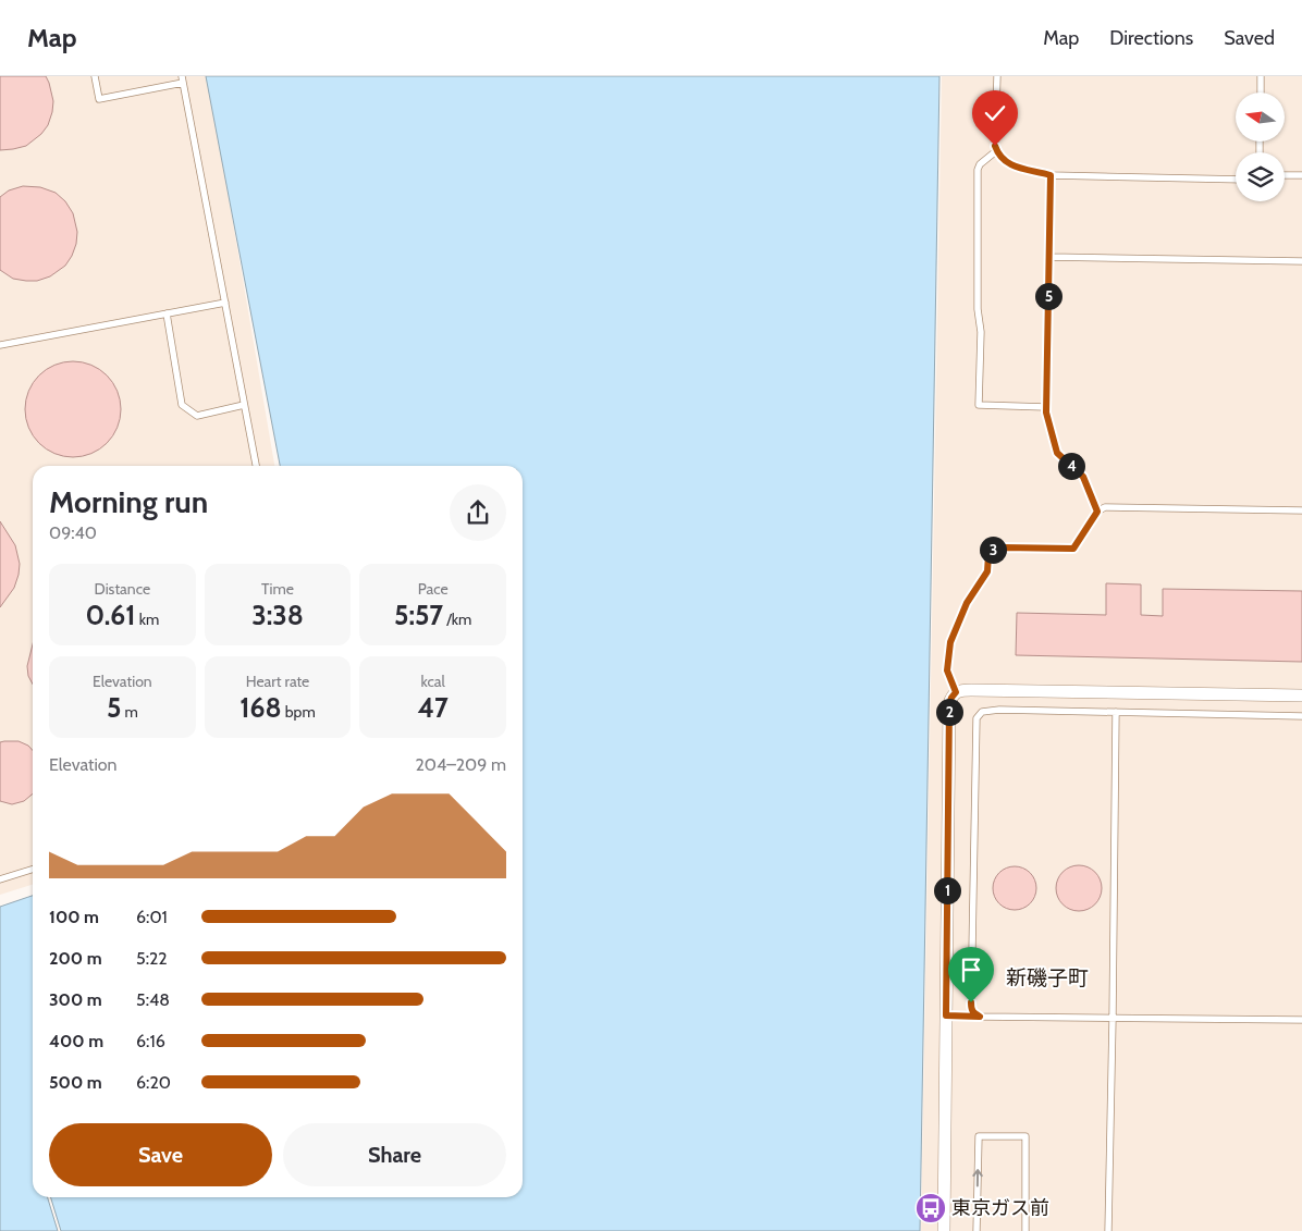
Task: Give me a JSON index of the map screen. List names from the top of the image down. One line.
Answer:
{"districts":["新磯子町"],"places":{"bus stop":["東京ガス前"]},"north":"left","page":{"header":"Map","nav":["Map","Directions","Saved"],"pins":["5","4","3","2","1"],"heading":["Morning run","09:40"],"stats":[["Distance","0.61 km"],["Time","3:38"],["Pace","5:57 /km"],["Elevation","5 m"],["Heart rate","168 bpm"],["kcal","47"]],"chart":["Elevation","204–209 m"],"list":[{"name":"100 m","note":"6:01"},{"name":"200 m","note":"5:22"},{"name":"300 m","note":"5:48"},{"name":"400 m","note":"6:16"},{"name":"500 m","note":"6:20"}],"buttons":["Save","Share"]}}
